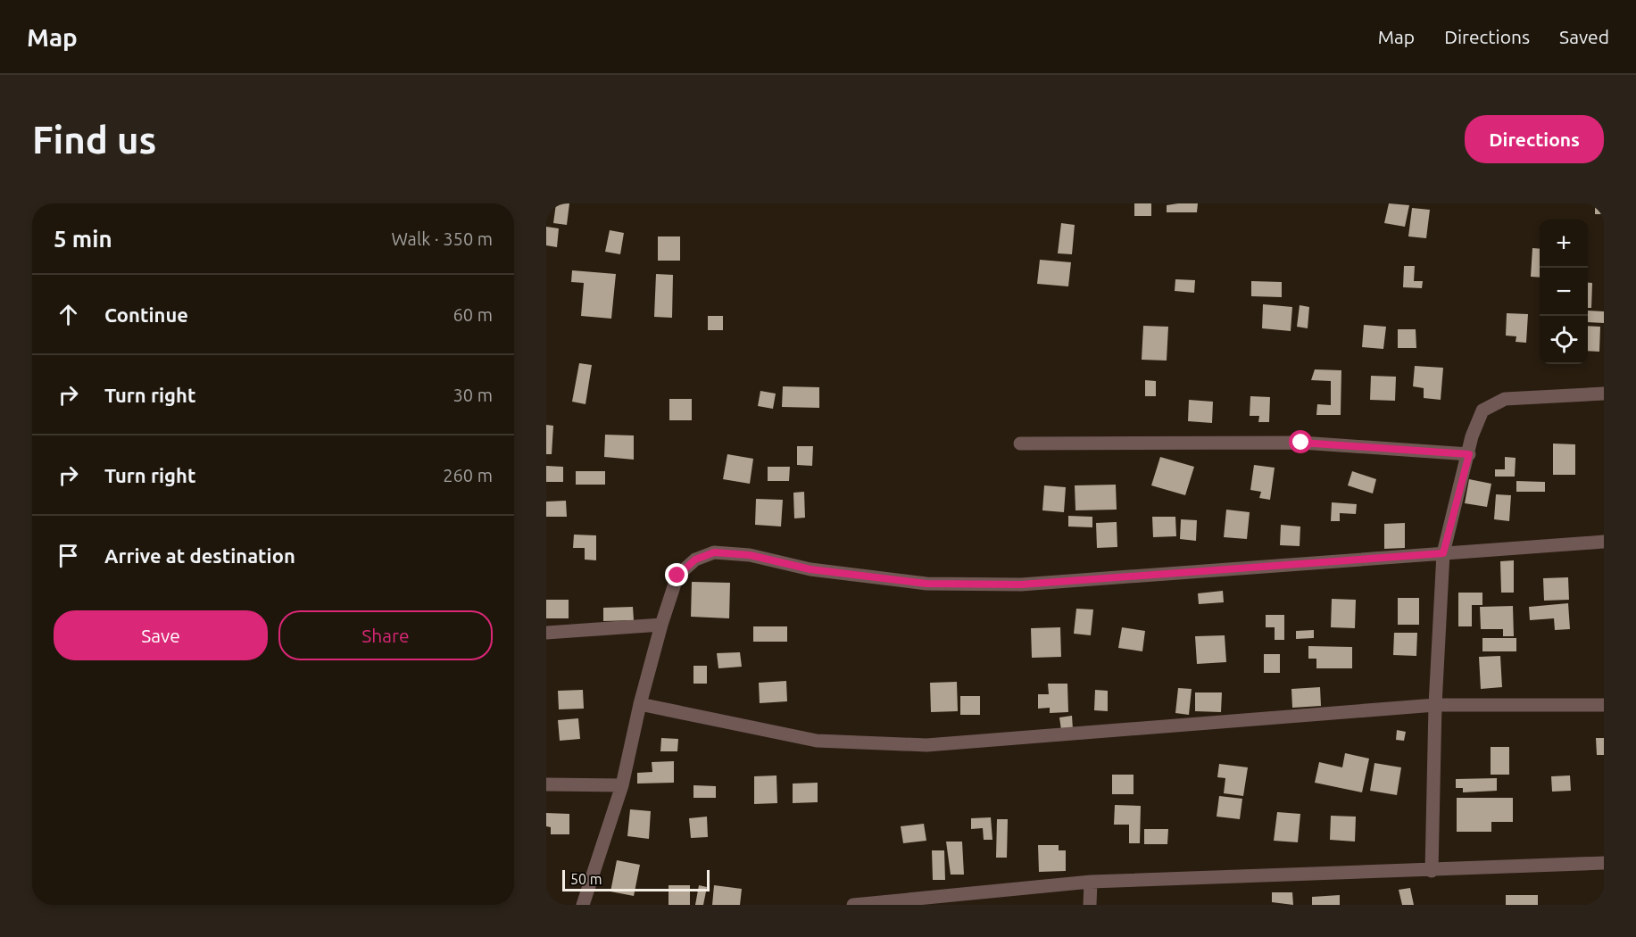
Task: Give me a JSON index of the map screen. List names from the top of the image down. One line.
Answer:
{"scale_bar":"50 m","page":{"header":"Map","nav":["Map","Directions","Saved"],"buttons":["Directions",["Save","Share"]],"title":"Find us","heading":["5 min","Walk · 350 m"],"map_buttons":["+","−"],"list":[["Continue","60 m"],["Turn right","30 m"],["Turn right","260 m"],"Arrive at destination"],"scale":"50 m"}}
